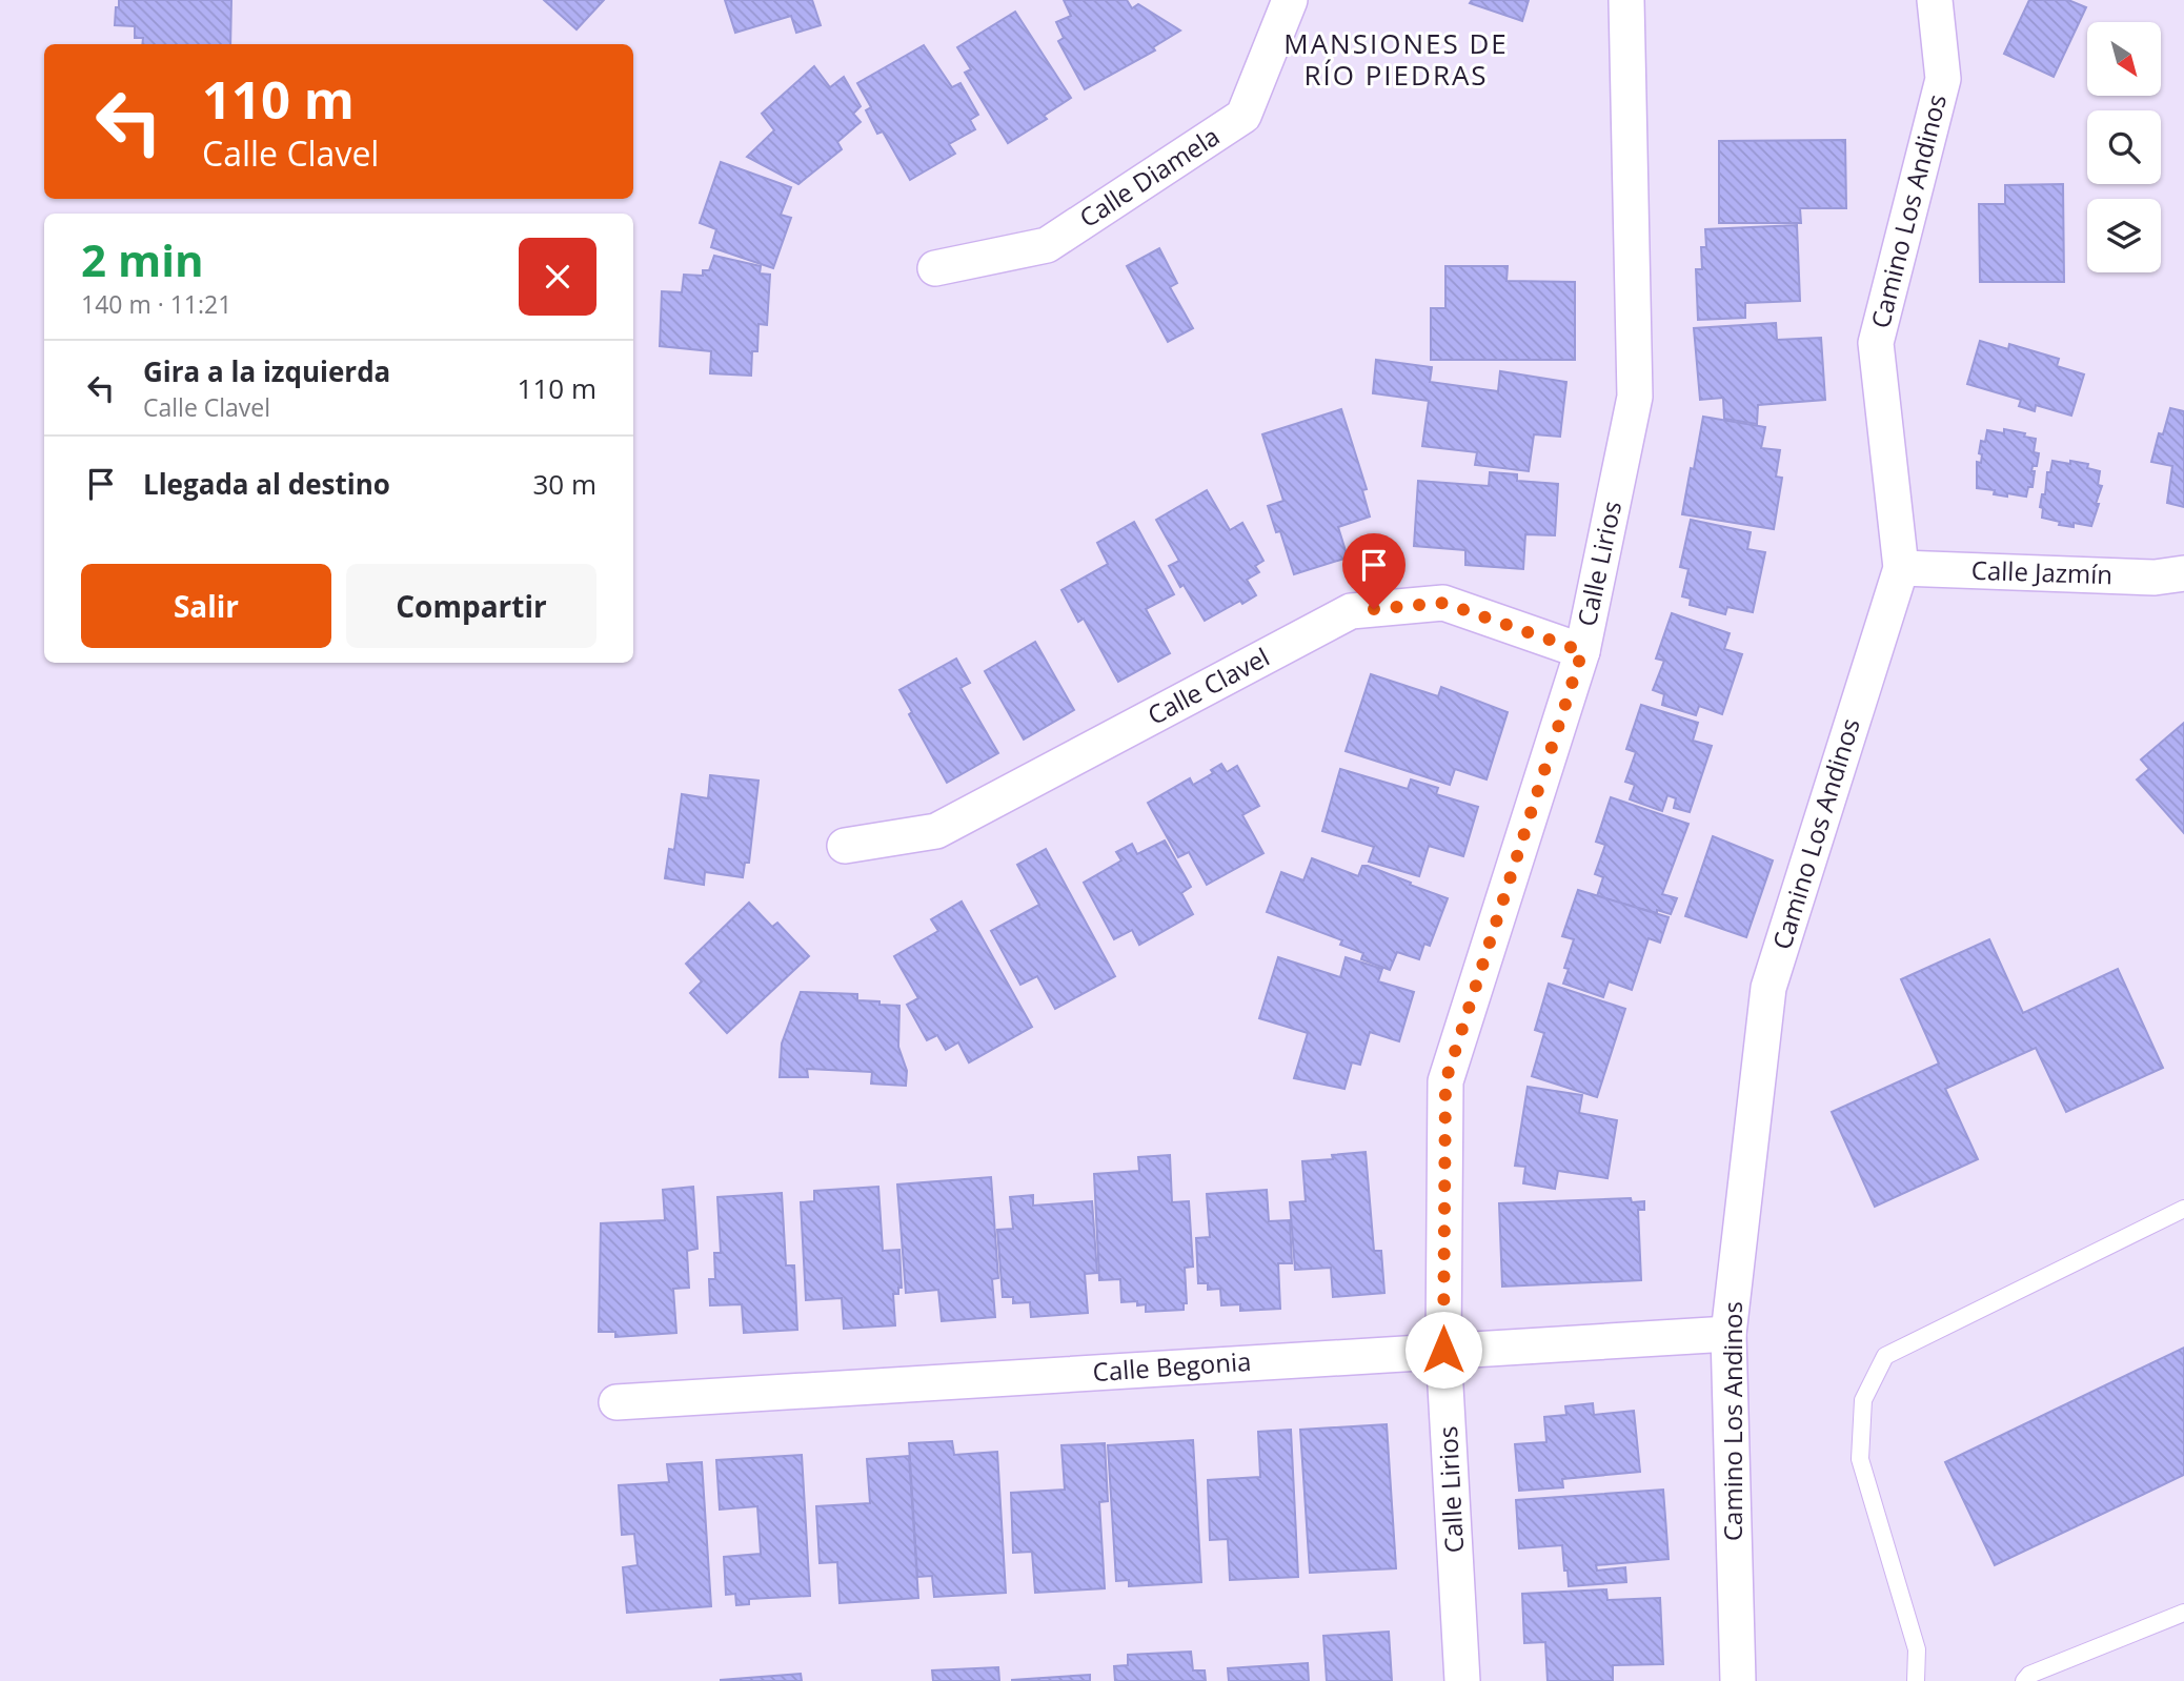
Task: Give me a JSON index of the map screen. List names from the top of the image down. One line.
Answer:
{"streets":{"street":["Calle Diamela","Camino Los Andinos","Calle Lirios","Calle Jazmín","Calle Clavel","Calle Begonia"]},"crossings":[["Camino Los Andinos","Calle Jazmín"],["Camino Los Andinos","Calle Begonia"],["Calle Lirios","Calle Clavel"],["Calle Lirios","Calle Begonia"]],"districts":["MANSIONES DE RÍO PIEDRAS"],"north":"bottom right","page":{"turn":["110 m","Calle Clavel"],"heading":["2 min","140 m · 11:21"],"list":[{"name":"Gira a la izquierda","note":"Calle Clavel","value":"110 m"},{"name":"Llegada al destino","value":"30 m"}],"buttons":["Salir","Compartir"]}}
